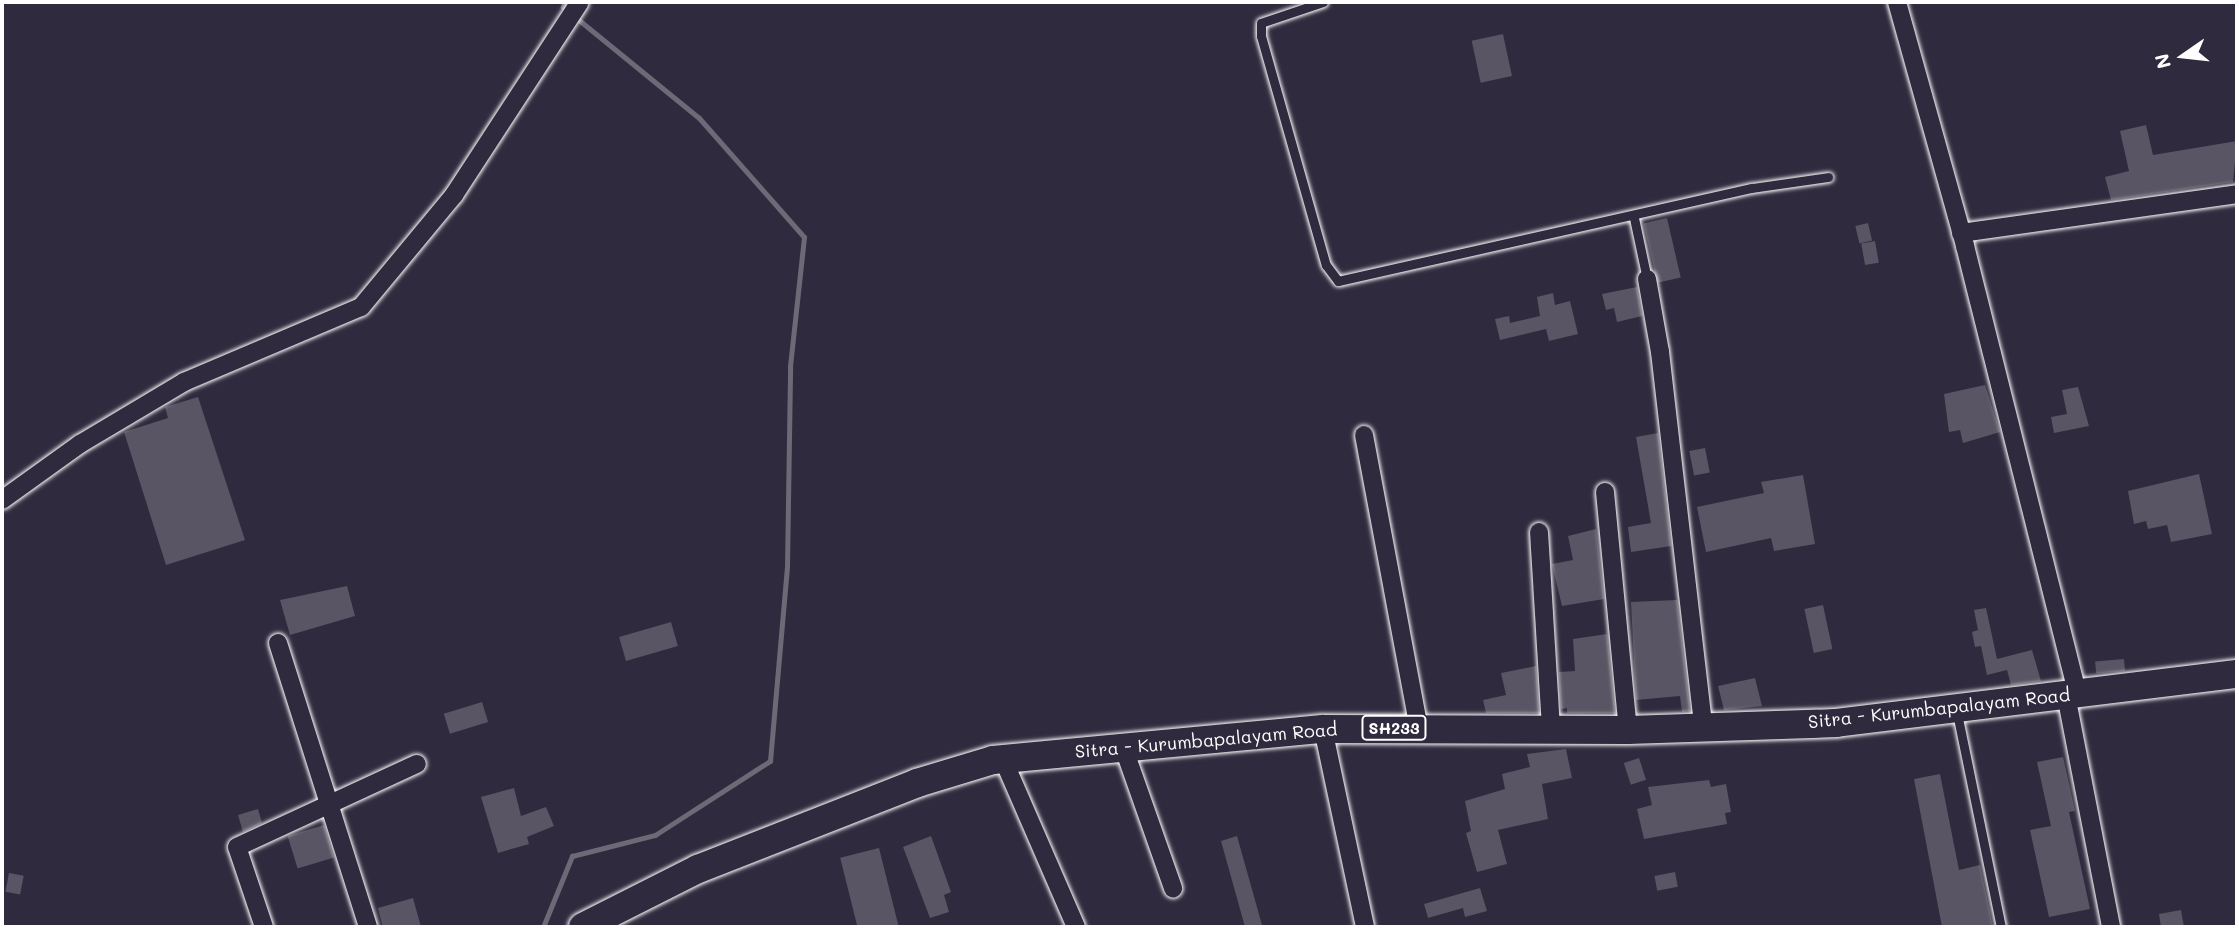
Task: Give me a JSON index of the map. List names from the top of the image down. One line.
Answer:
{"streets":{"main road":["Sitra - Kurumbapalayam Road","SH233"]},"north":"left"}
